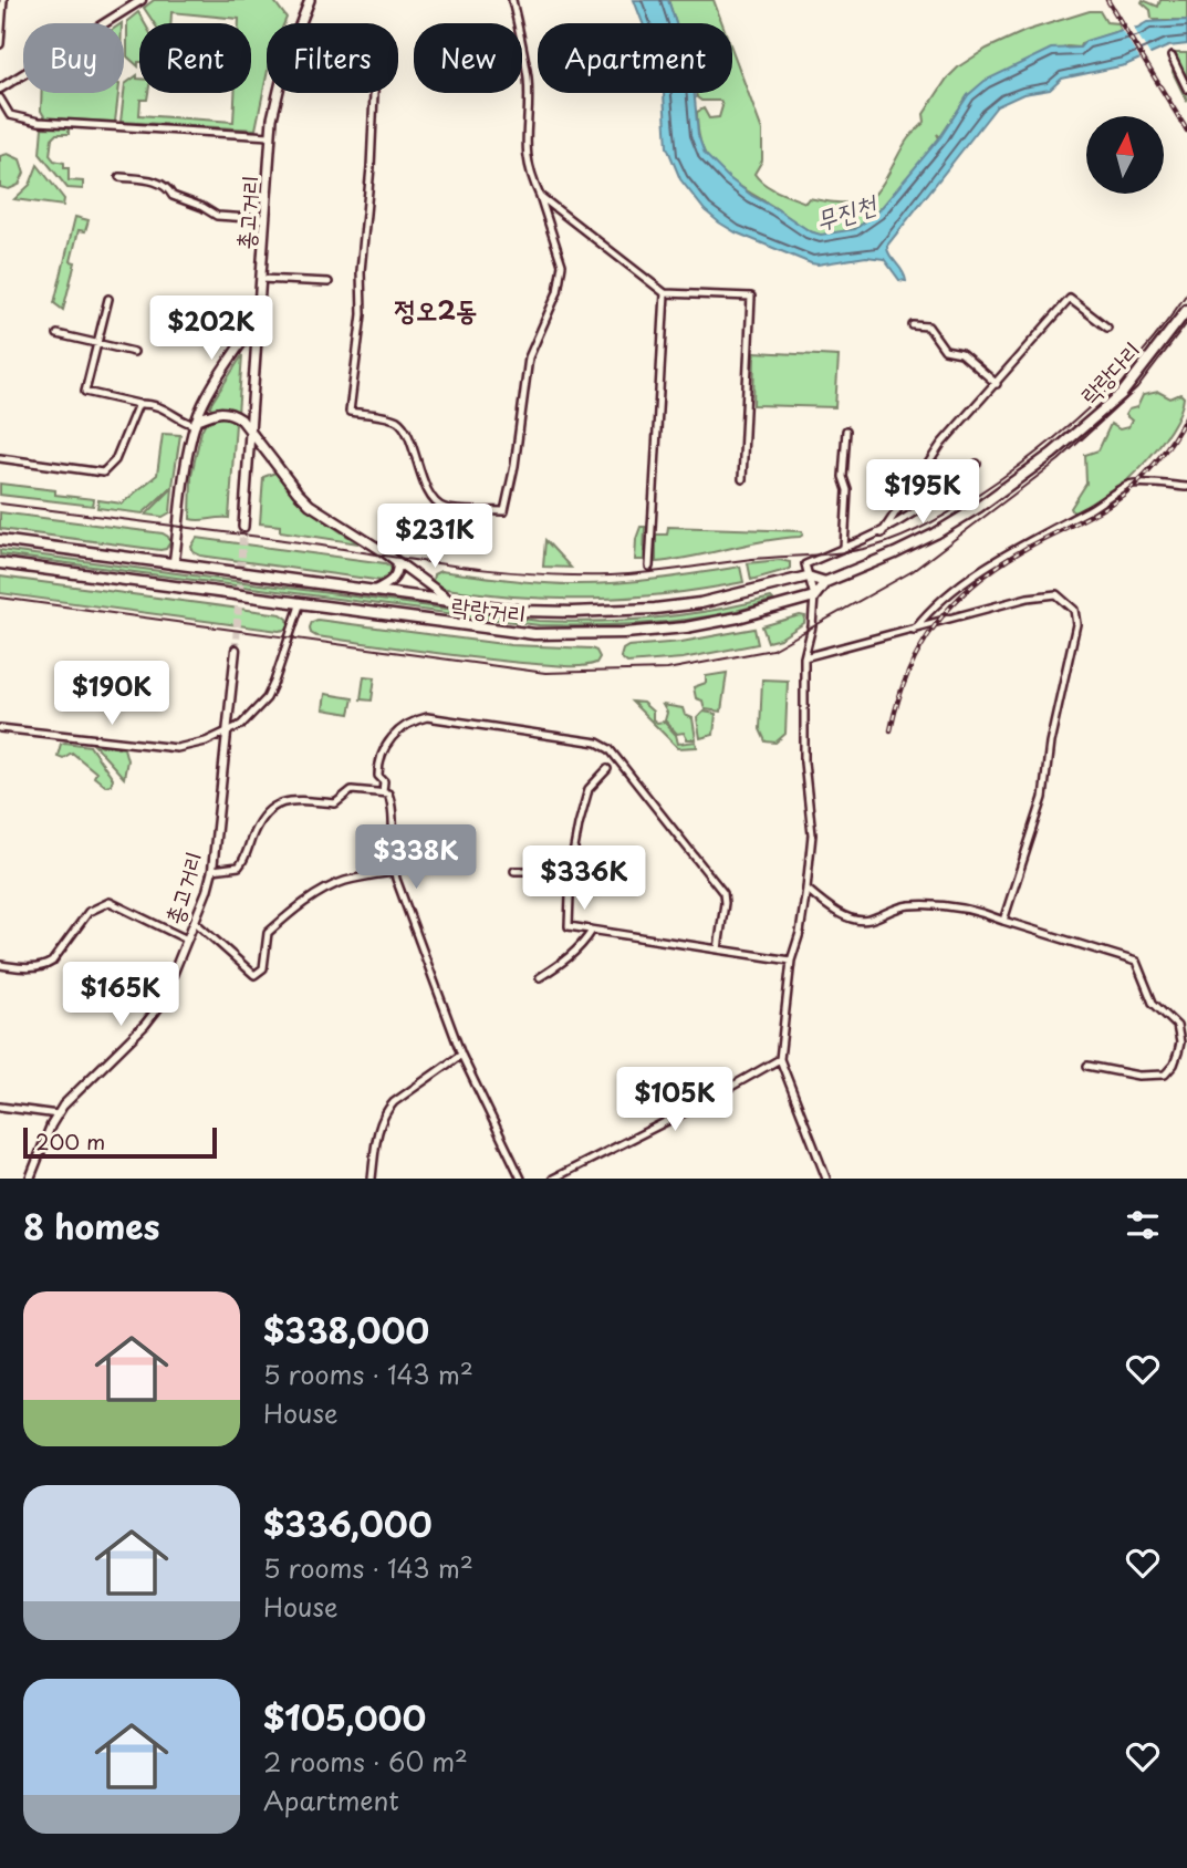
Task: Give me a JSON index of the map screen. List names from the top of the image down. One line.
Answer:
{"streets":{"main road":["총고거리","락랑다리","락랑거리"]},"districts":["정오2동"],"water":["무진천"],"scale_bar":"200 m","north":"top","page":{"chip":["Buy","Rent","Filters","New","Apartment"],"price":["$202K","$195K","$231K","$190K","$338K","$336K","$165K","$105K"],"scale":"200 m","heading":"8 homes","list":[{"name":"$338,000","note":"5 rooms · 143 m² · House"},{"name":"$336,000","note":"5 rooms · 143 m² · House"},{"name":"$105,000","note":"2 rooms · 60 m² · Apartment"}]}}
